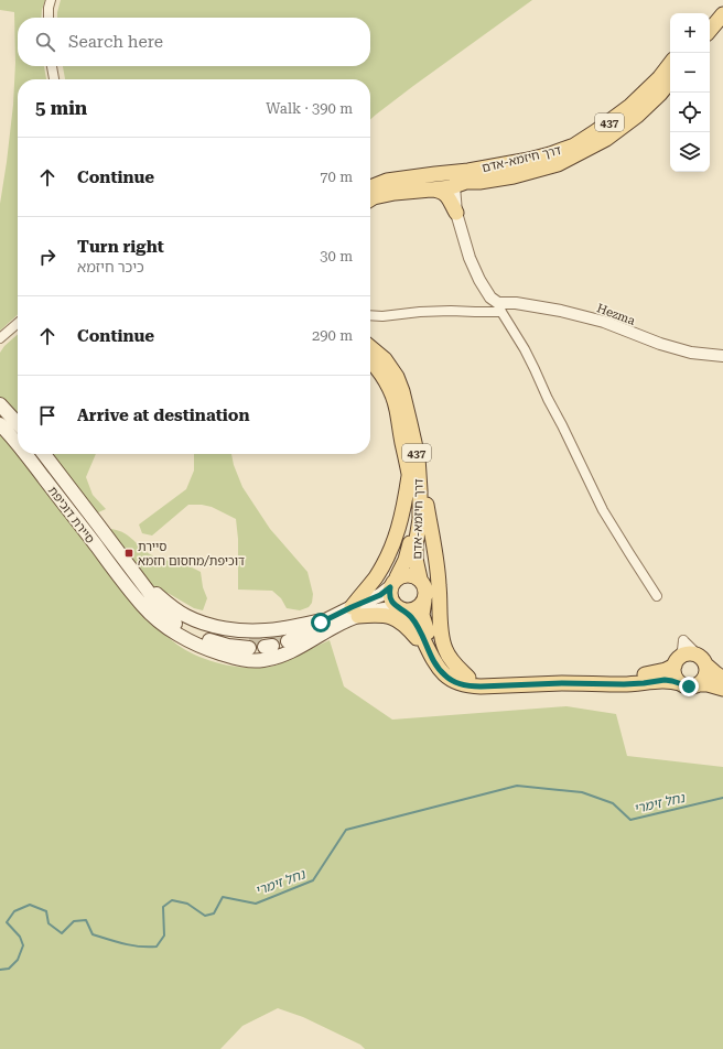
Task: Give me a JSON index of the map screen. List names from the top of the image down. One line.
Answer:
{"streets":{"main road":["437","דרך חיזמא-אדם","סיירת דוכיפת"],"street":["Hezma"]},"water":["נחל זימרי"],"places":{"transit":["סיירת דוכיפת/מחסום חזמא"]},"page":{"map_buttons":["+","−"],"search":"Search here","heading":["5 min","Walk · 390 m"],"list":[["Continue","70 m"],["Turn right","כיכר חיזמא","30 m"],["Continue","290 m"],"Arrive at destination"]}}
